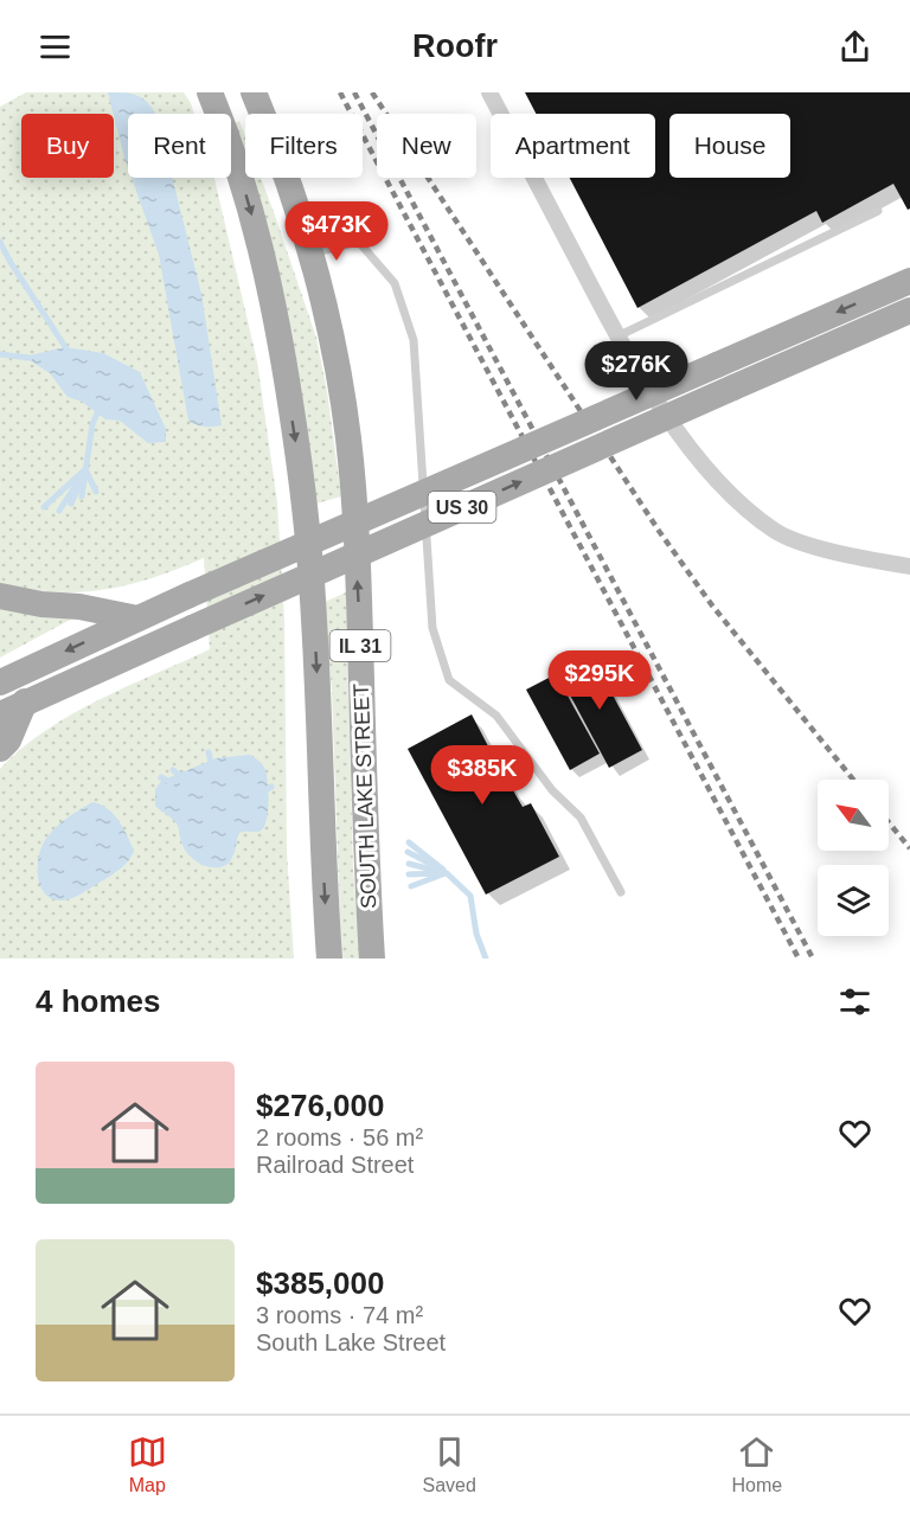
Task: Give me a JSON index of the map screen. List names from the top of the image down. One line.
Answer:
{"streets":{"main road":["US 30","IL 31","SOUTH LAKE STREET"]},"north":"top left","page":{"header":"Roofr","chip":["Buy","Rent","Filters","New","Apartment","House"],"price":["$473K","$276K","$295K","$385K"],"heading":"4 homes","list":[{"name":"$276,000","note":"2 rooms · 56 m² · Railroad Street"},{"name":"$385,000","note":"3 rooms · 74 m² · South Lake Street"}],"tabs":["Map","Saved","Home"]}}
